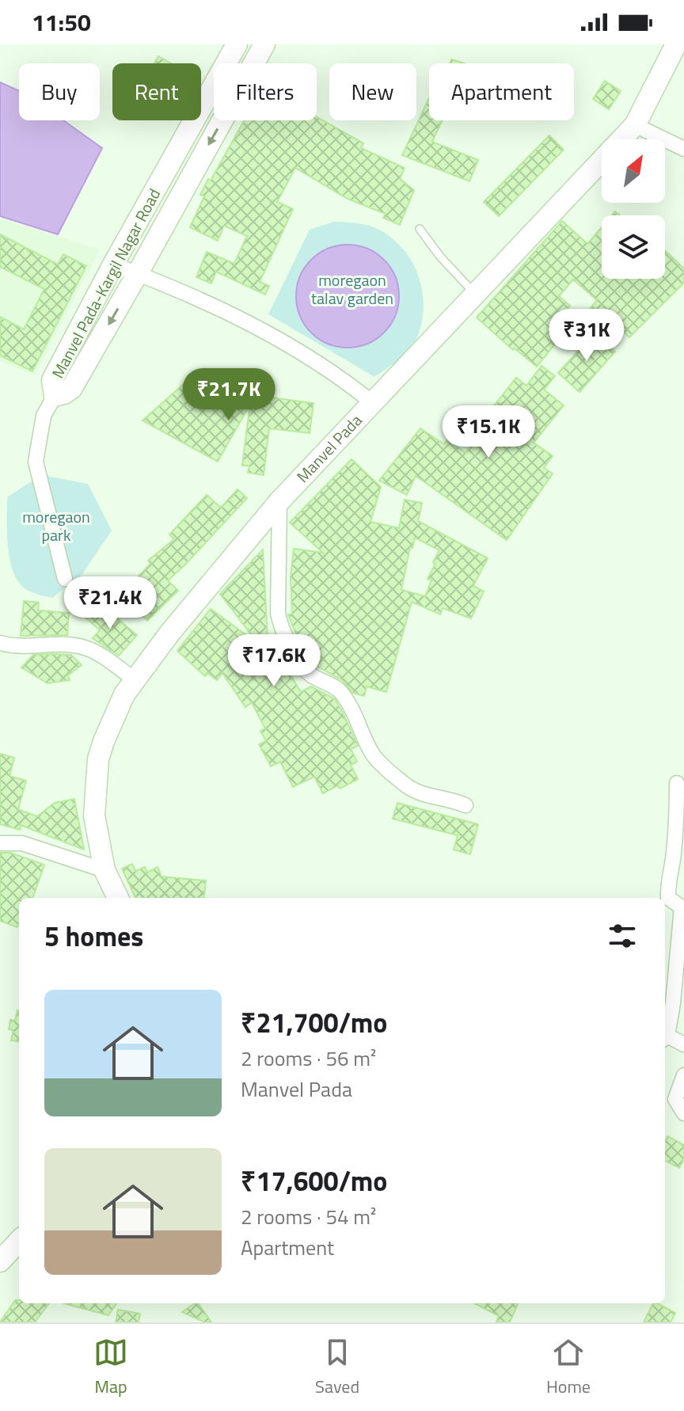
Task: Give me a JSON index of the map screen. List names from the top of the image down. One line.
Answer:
{"streets":{"main road":["Manvel Pada-Kargil Nagar Road","Manvel Pada"]},"parks":["moregaon talav garden","moregaon park"],"north":"top right","page":{"status":"11:50","chip":["Buy","Rent","Filters","New","Apartment"],"price":["₹31K","₹21.7K","₹15.1K","₹21.4K","₹17.6K"],"heading":"5 homes","list":[{"name":"₹21,700/mo","note":"2 rooms · 56 m² · Manvel Pada"},{"name":"₹17,600/mo","note":"2 rooms · 54 m² · Apartment"}],"tabs":["Map","Saved","Home"]}}
